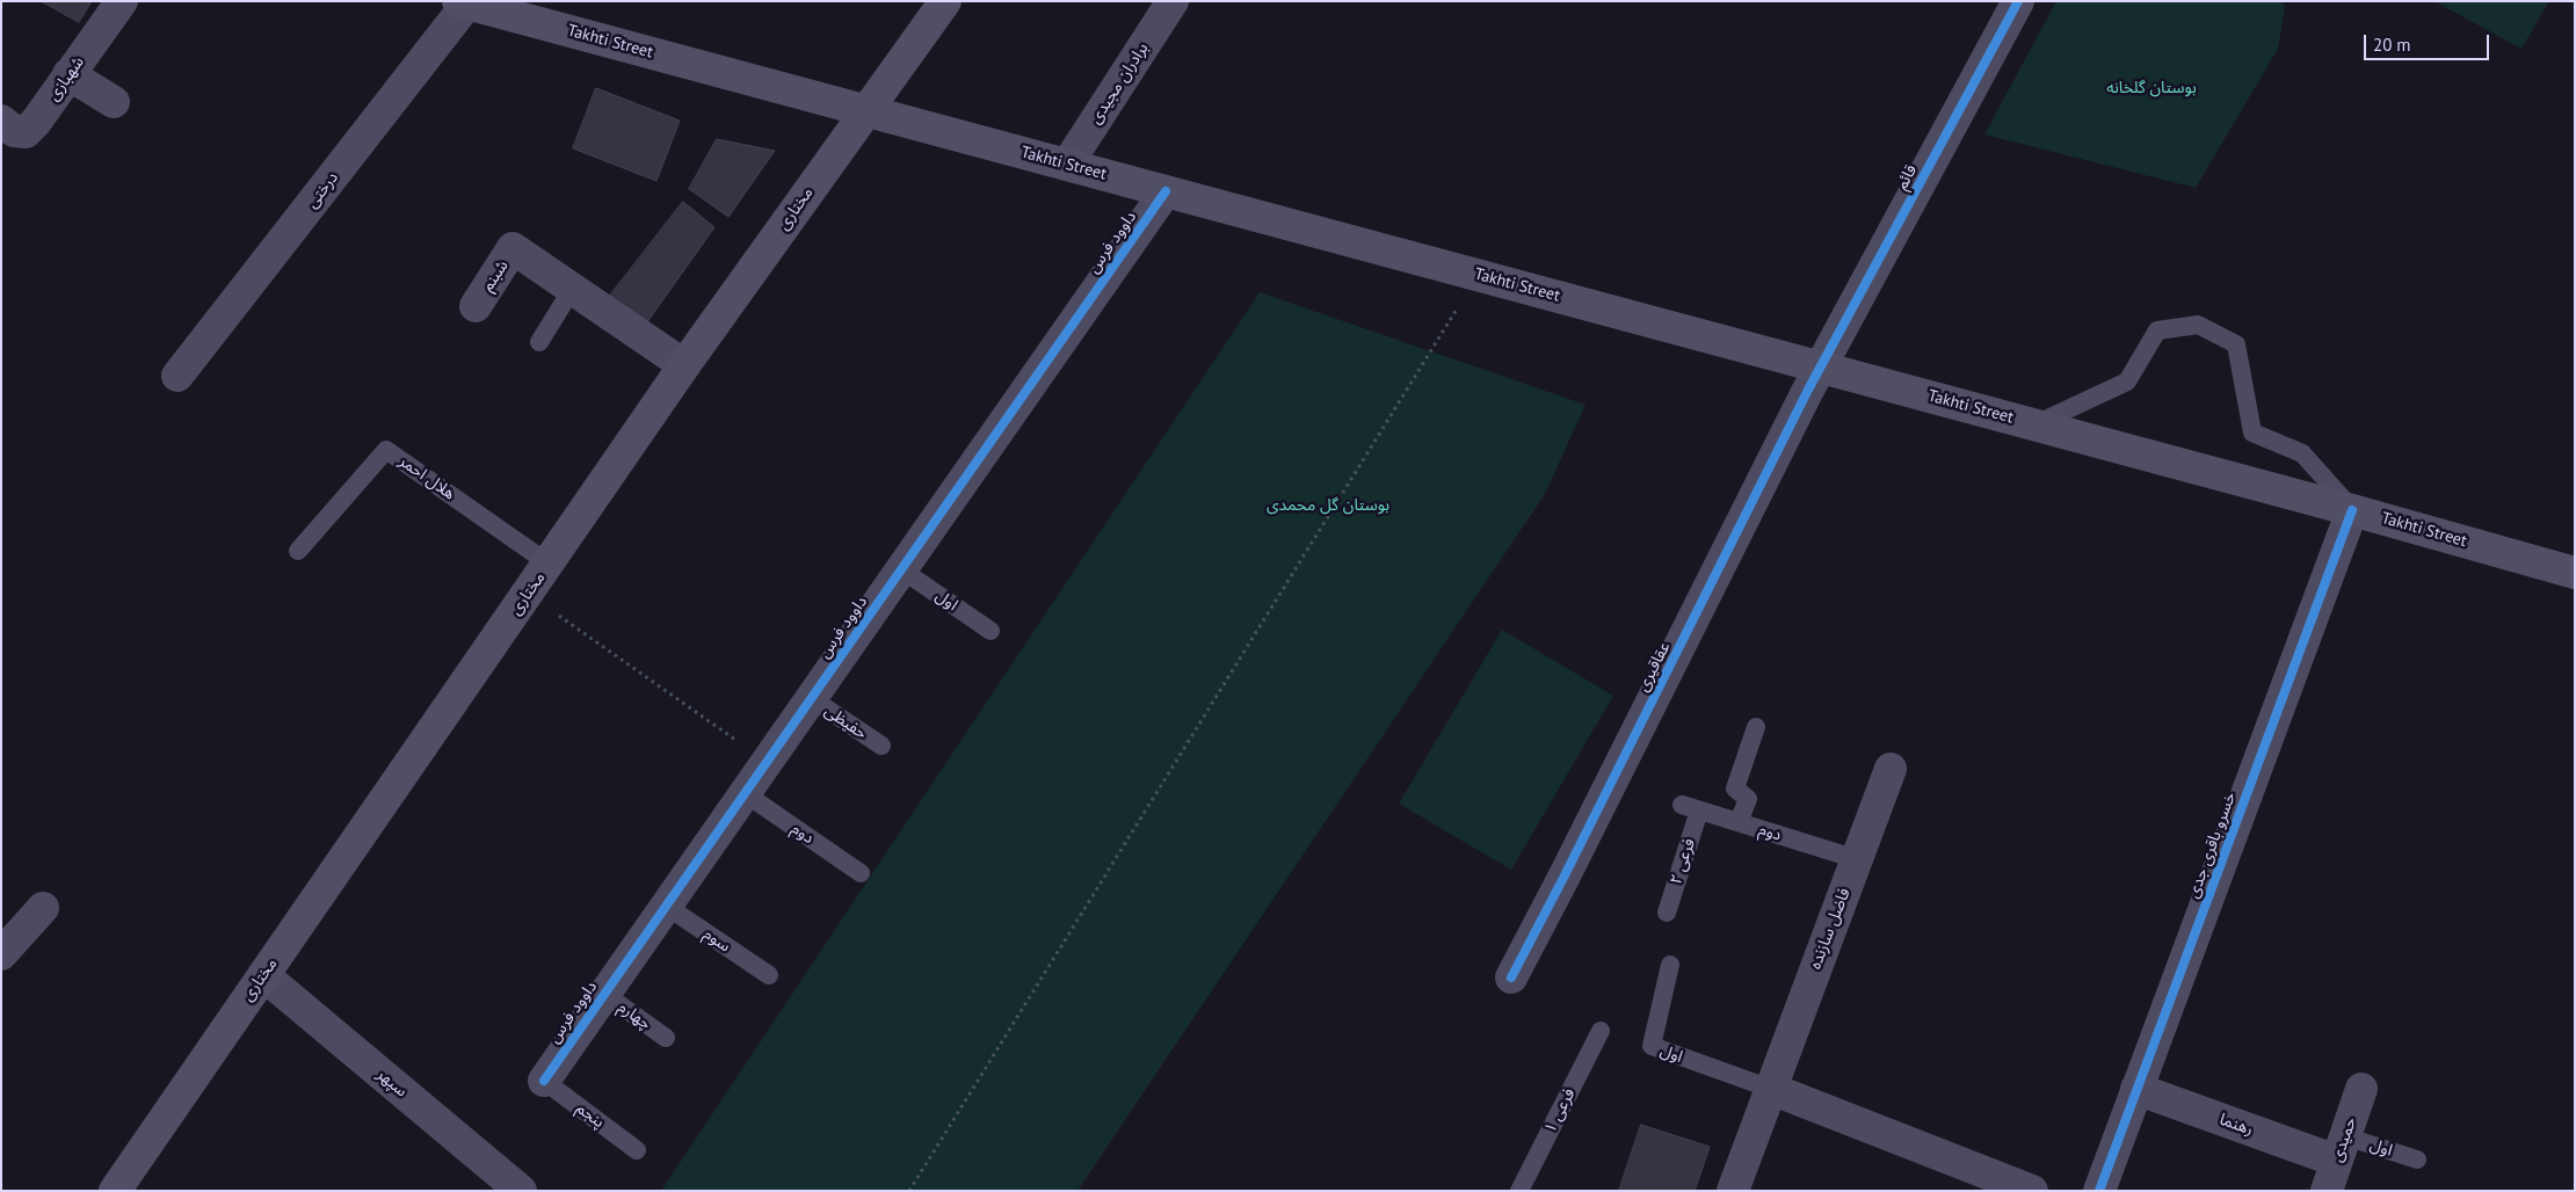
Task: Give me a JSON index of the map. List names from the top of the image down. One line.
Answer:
{"streets":{"main road":["Takhti Street","مختاری"],"street":["شهبازی","برادران مجیدی","قائم","درختی","داوود فرس","شبنم","عقاقیری","خسرو باقری جدی","فاضل سازنده","سپهر","رهنما","حمیدی"],"lane":["هلال احمر","اول","حفیظی","دوم","فرعی ۲","سوم","چهارم","فرعی ۱","پنجم"]},"crossings":[["Takhti Street","برادران مجیدی"],["Takhti Street","قائم"],["Takhti Street","درختی"],["Takhti Street","مختاری"],["Takhti Street","داوود فرس"],["Takhti Street","عقاقیری"],["Takhti Street","خسرو باقری جدی"],["قائم","عقاقیری"],["مختاری","شبنم"],["مختاری","هلال احمر"],["مختاری","سپهر"],["داوود فرس","اول"],["داوود فرس","حفیظی"],["داوود فرس","دوم"],["داوود فرس","سوم"],["داوود فرس","چهارم"],["داوود فرس","پنجم"],["اول","فاضل سازنده"],["اول","رهنما"],["اول","حمیدی"],["دوم","فرعی ۲"],["دوم","فاضل سازنده"],["خسرو باقری جدی","رهنما"],["رهنما","حمیدی"]],"parks":["بوستان گلخانه","بوستان گل محمدی"],"scale_bar":"20 m"}
